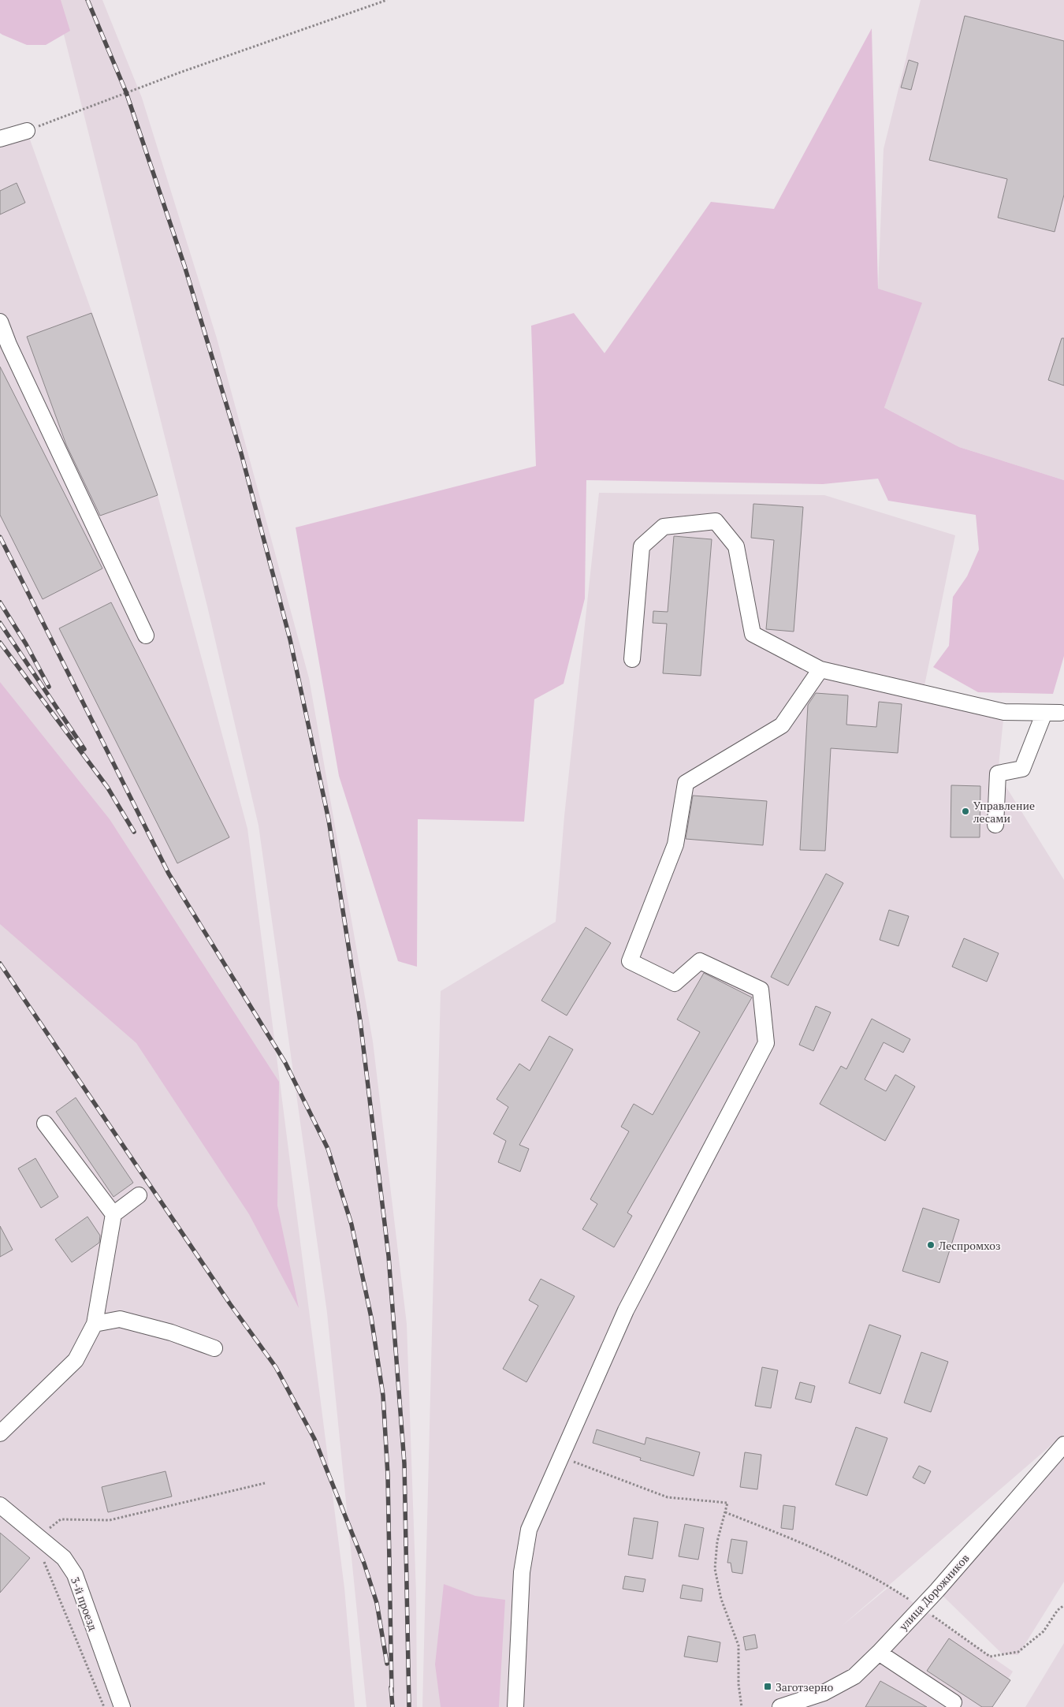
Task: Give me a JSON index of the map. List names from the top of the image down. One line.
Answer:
{"streets":{"street":["улица Дорожников","3-й проезд"]},"places":{"other":["Управление лесами","Леспромхоз"],"transit":["Заготзерно"]}}
